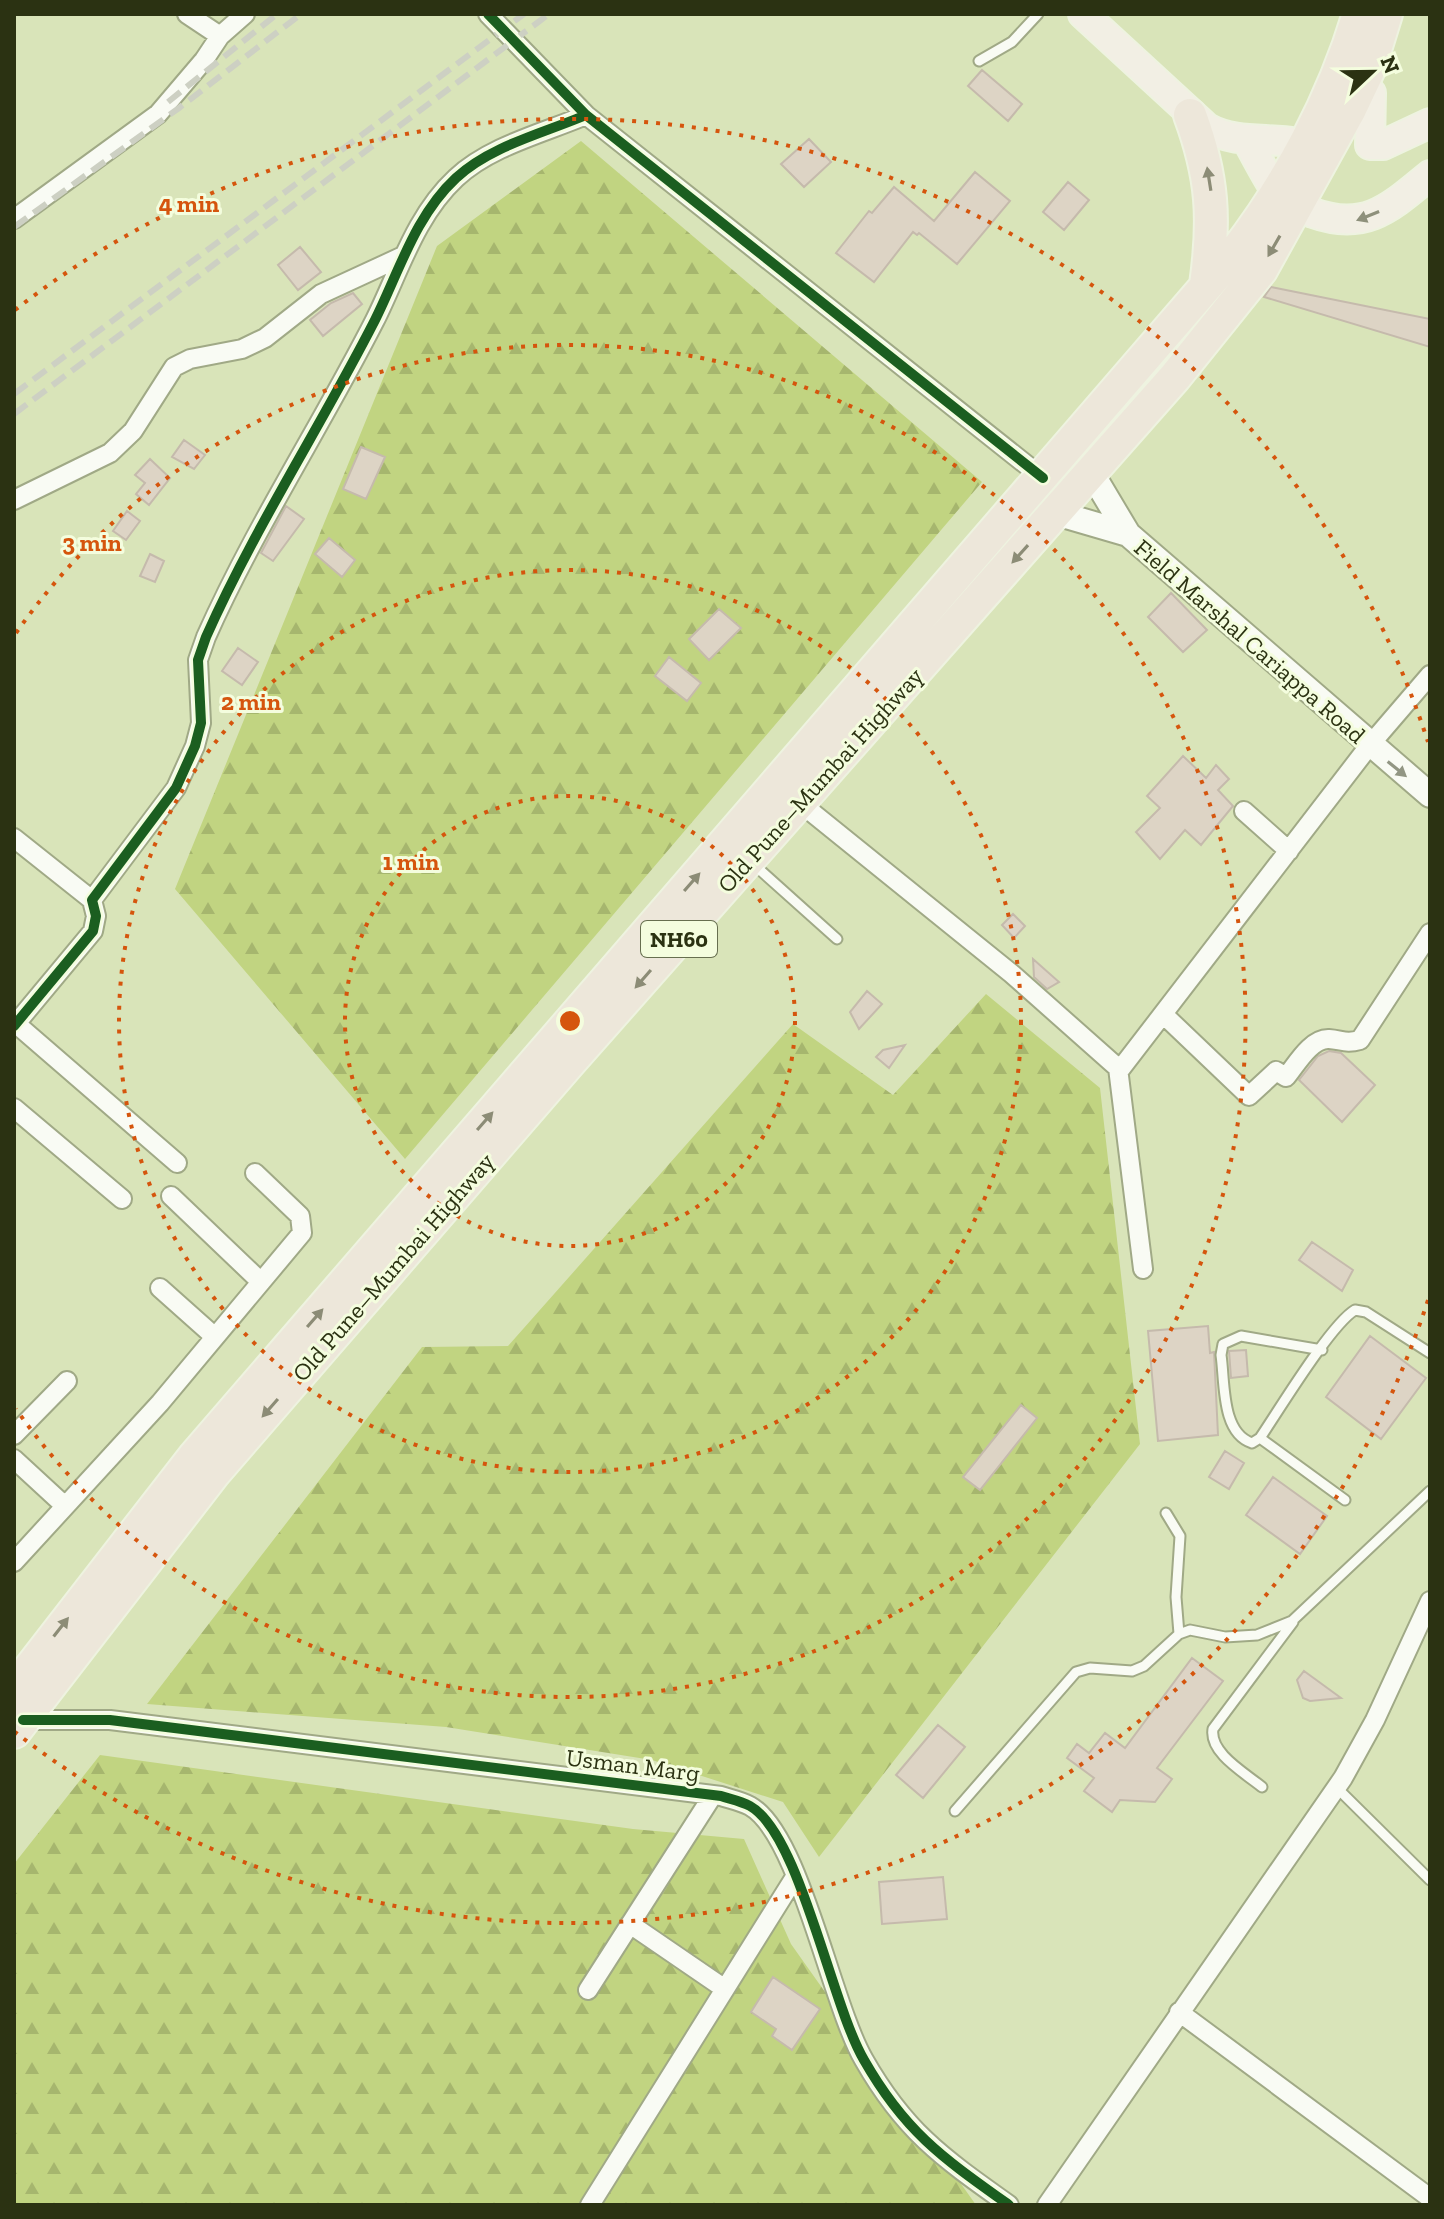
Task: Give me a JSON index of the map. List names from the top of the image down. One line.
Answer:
{"streets":{"highway":["Old Pune–Mumbai Highway","NH60"],"street":["Field Marshal Cariappa Road","Usman Marg"]},"crossings":[["Field Marshal Cariappa Road","Old Pune–Mumbai Highway"],["Old Pune–Mumbai Highway","Usman Marg"]],"north":"right","rings":["4 min","3 min","2 min","1 min"]}
